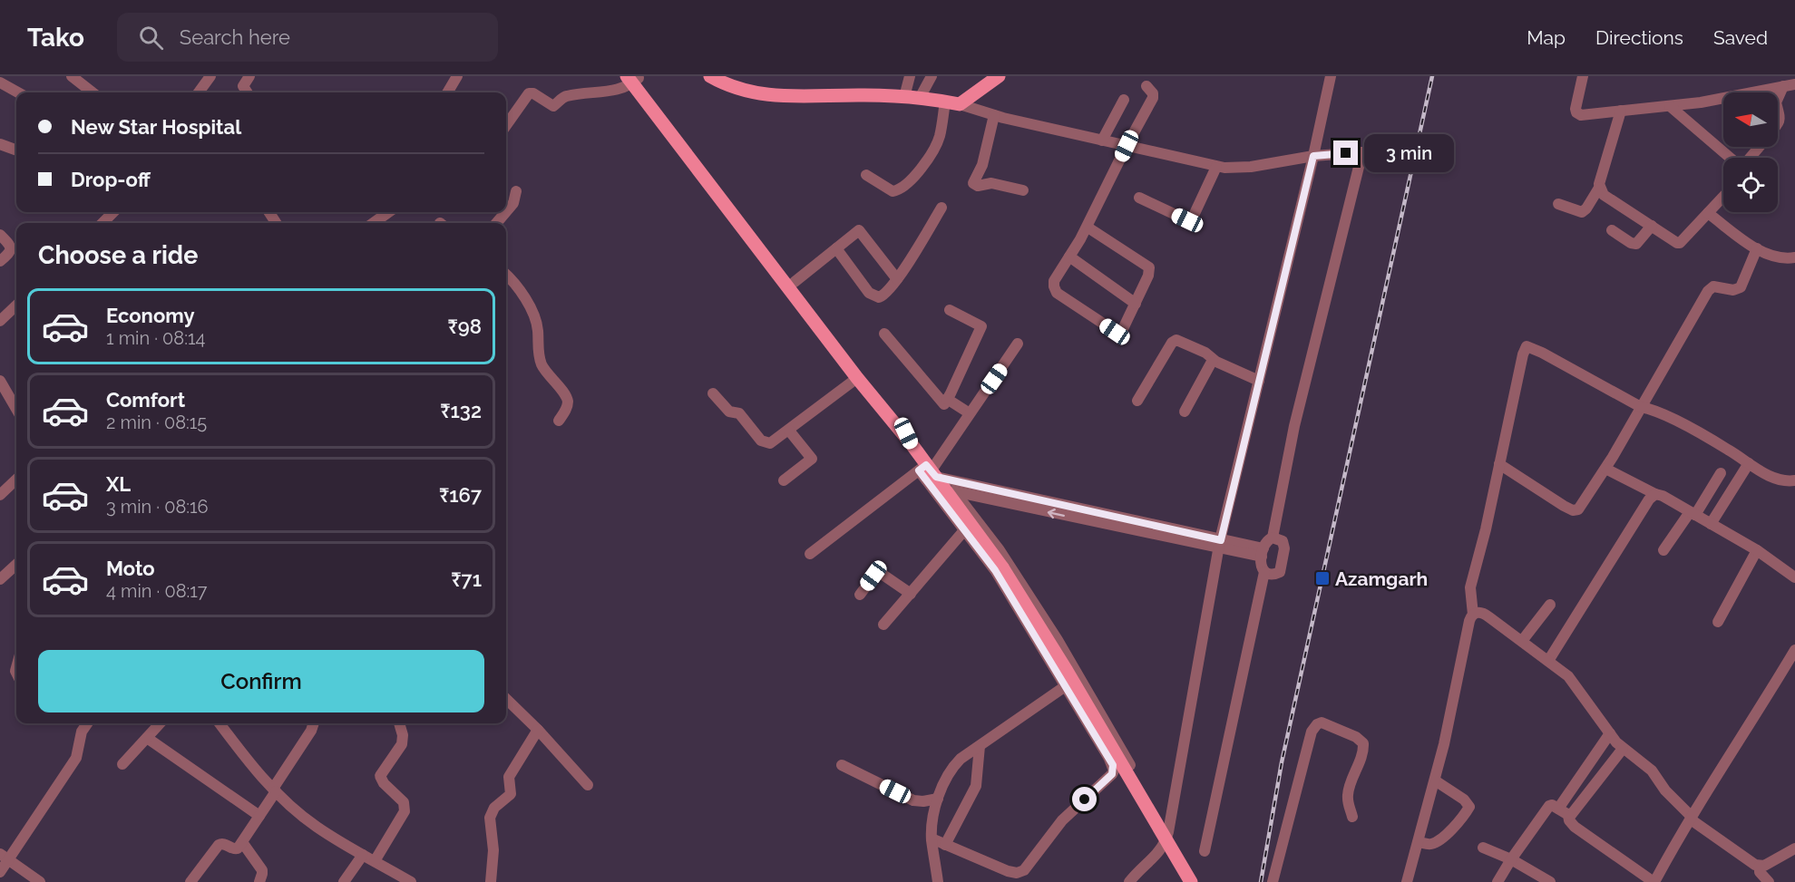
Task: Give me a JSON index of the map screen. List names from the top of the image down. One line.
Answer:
{"places":{"transit":["Azamgarh"]},"north":"left","page":{"header":"Tako","search":"Search here","nav":["Map","Directions","Saved"],"banner":["New Star Hospital","Drop-off"],"bubble":"3 min","heading":"Choose a ride","list":[{"name":"Economy","note":"1 min · 08:14","value":"₹98"},{"name":"Comfort","note":"2 min · 08:15","value":"₹132"},{"name":"XL","note":"3 min · 08:16","value":"₹167"},{"name":"Moto","note":"4 min · 08:17","value":"₹71"}],"buttons":"Confirm"}}
